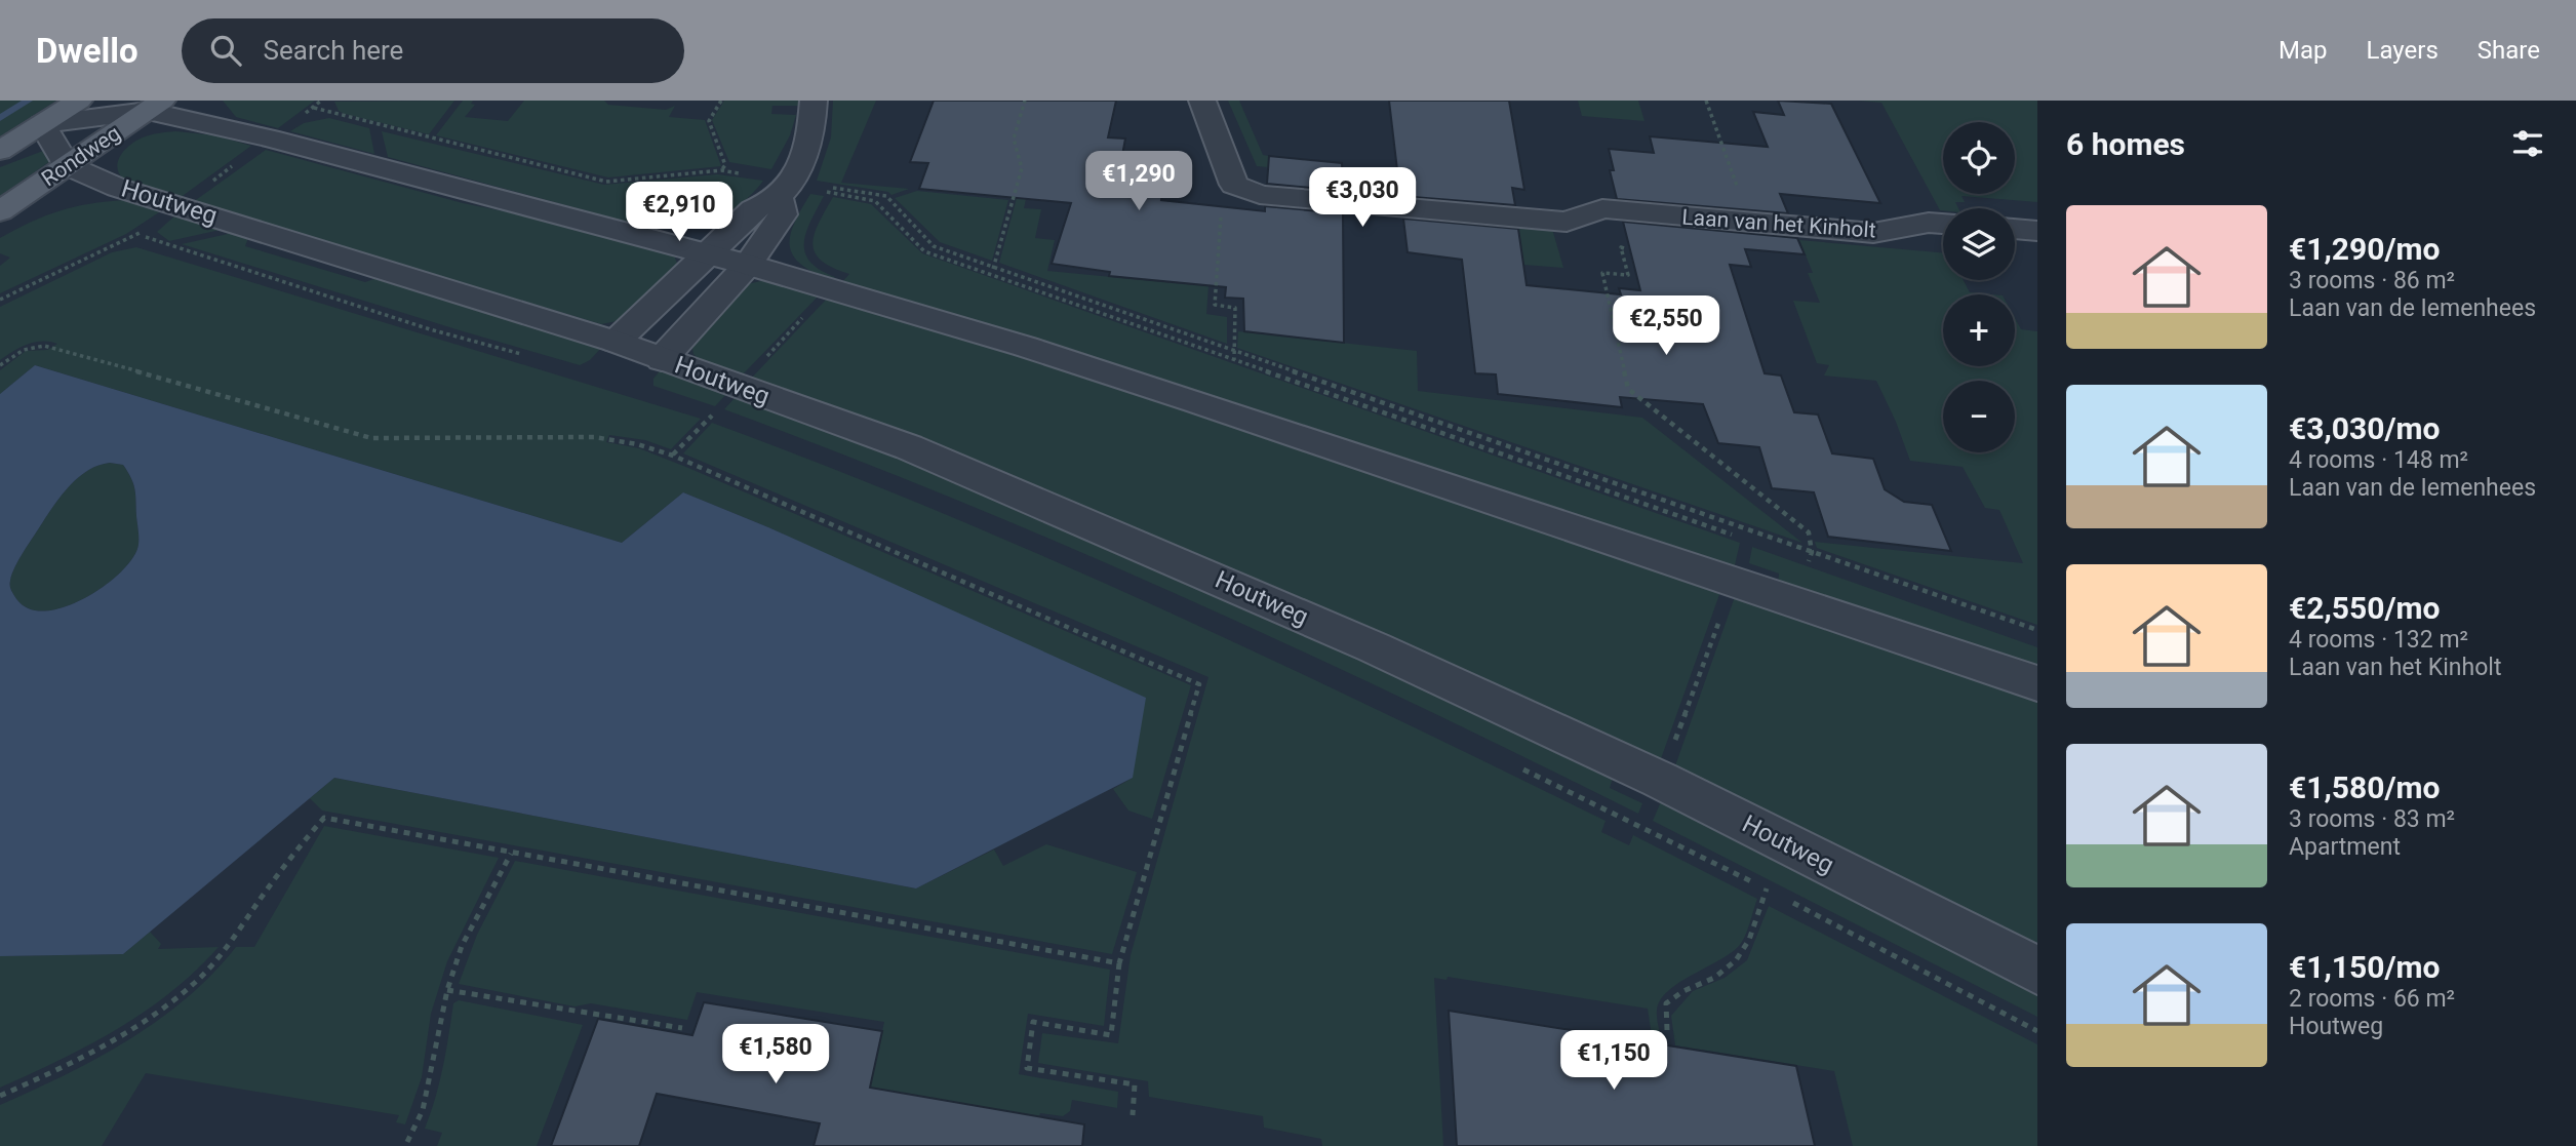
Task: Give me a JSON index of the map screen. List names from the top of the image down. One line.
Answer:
{"streets":{"main road":["Rondweg"],"street":["Houtweg","Laan van het Kinholt"]},"crossings":[["Rondweg","Houtweg"]],"page":{"header":"Dwello","search":"Search here","nav":["Map","Layers","Share"],"heading":"6 homes","map_buttons":["+","−"],"price":["€1,290","€3,030","€2,910","€2,550","€1,580","€1,150"],"list":[{"name":"€1,290/mo","note":"3 rooms · 86 m² · Laan van de Iemenhees"},{"name":"€3,030/mo","note":"4 rooms · 148 m² · Laan van de Iemenhees"},{"name":"€2,550/mo","note":"4 rooms · 132 m² · Laan van het Kinholt"},{"name":"€1,580/mo","note":"3 rooms · 83 m² · Apartment"},{"name":"€1,150/mo","note":"2 rooms · 66 m² · Houtweg"}]}}
